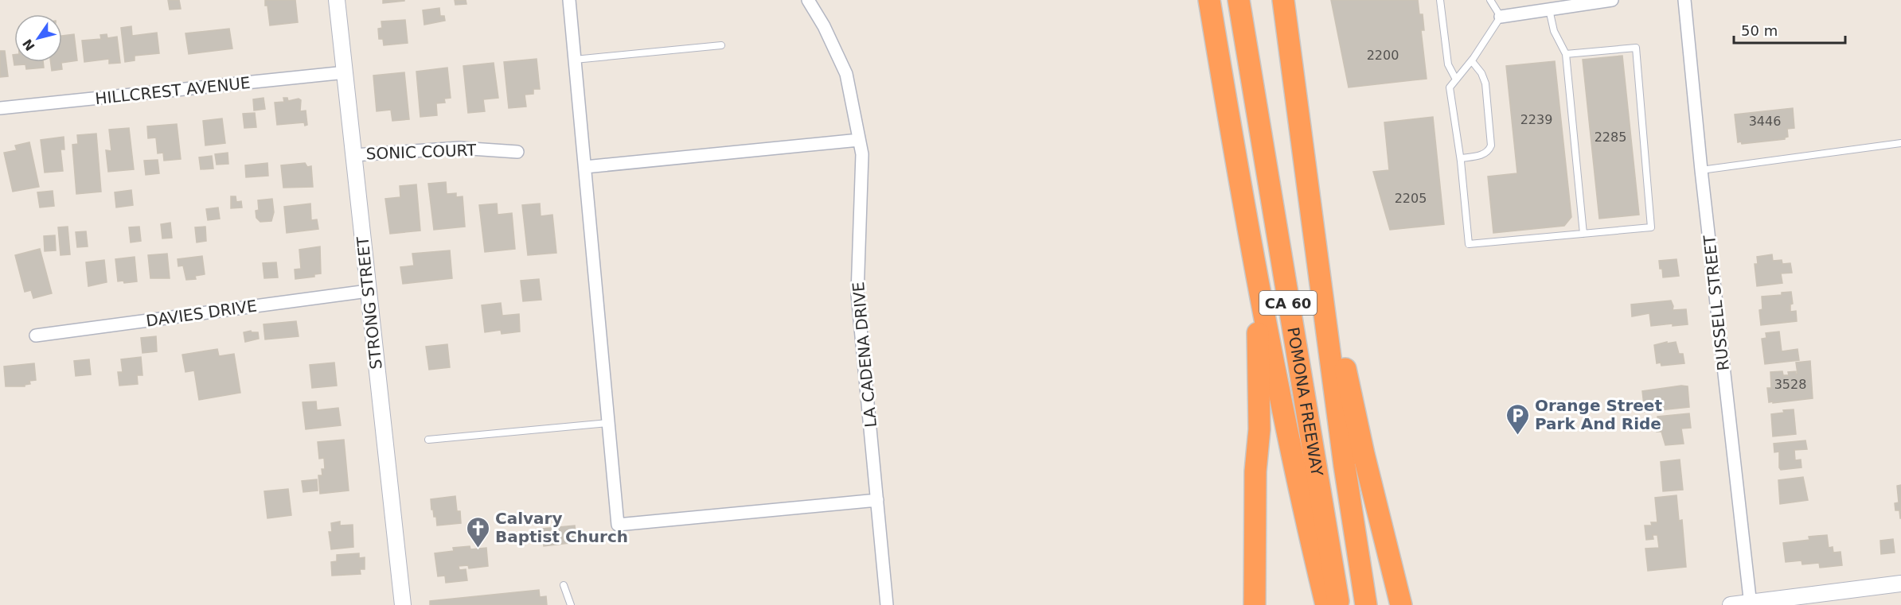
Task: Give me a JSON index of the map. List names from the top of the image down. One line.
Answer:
{"streets":{"highway":["CA 60","POMONA FREEWAY"],"street":["HILLCREST AVENUE","SONIC COURT","STRONG STREET","RUSSELL STREET","DAVIES DRIVE","LA CADENA DRIVE"]},"crossings":[["HILLCREST AVENUE","STRONG STREET"],["SONIC COURT","STRONG STREET"],["STRONG STREET","DAVIES DRIVE"]],"places":{"parking":["Orange Street Park And Ride"],"church":["Calvary Baptist Church"]},"house_numbers":["2200","2239","3446","2285","2205","3528"],"scale_bar":"50 m","north":"bottom left"}
